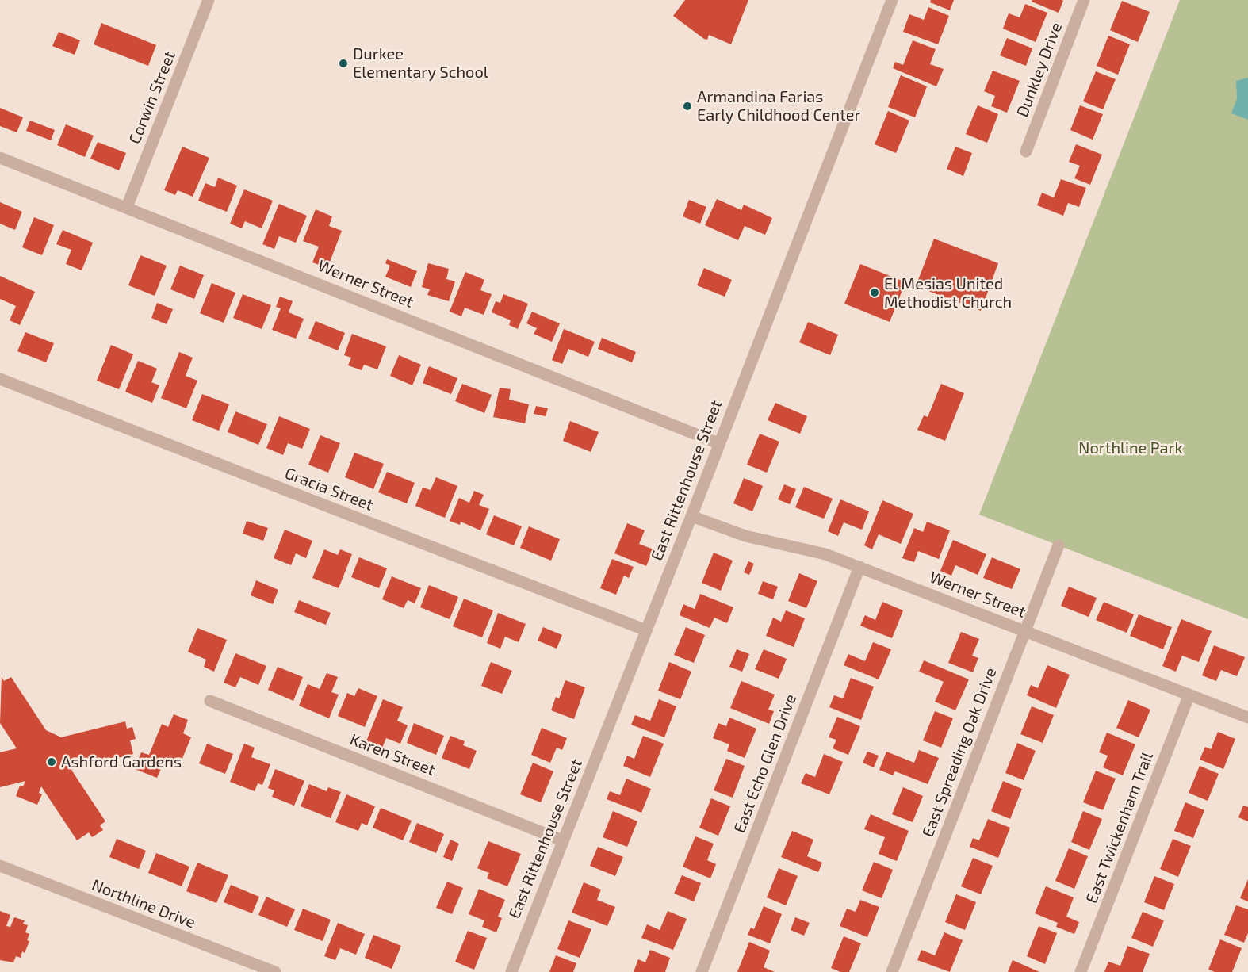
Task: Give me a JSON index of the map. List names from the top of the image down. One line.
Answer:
{"streets":{"street":["Dunkley Drive","Corwin Street","Werner Street","East Rittenhouse Street","Gracia Street","East Spreading Oak Drive","Karen Street","East Echo Glen Drive","East Twickenham Trail","Northline Drive"]},"crossings":[["Corwin Street","Werner Street"],["Werner Street","East Rittenhouse Street"],["Werner Street","East Spreading Oak Drive"],["Werner Street","East Echo Glen Drive"],["Werner Street","East Twickenham Trail"],["East Rittenhouse Street","Gracia Street"],["East Rittenhouse Street","Karen Street"]],"parks":["Northline Park"],"places":["Durkee Elementary School","Armandina Farias Early Childhood Center","El Mesias United Methodist Church","Ashford Gardens"]}
